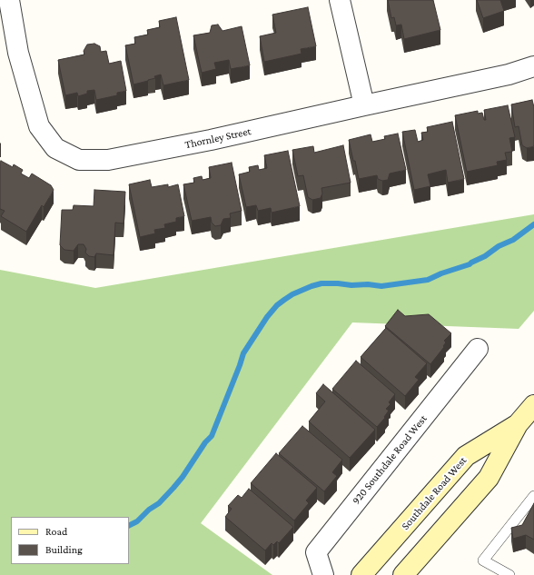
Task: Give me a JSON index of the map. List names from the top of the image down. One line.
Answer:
{"streets":{"main road":["Southdale Road West"],"street":["Thornley Street","920 Southdale Road West"]},"legend":["Road","Building"]}
